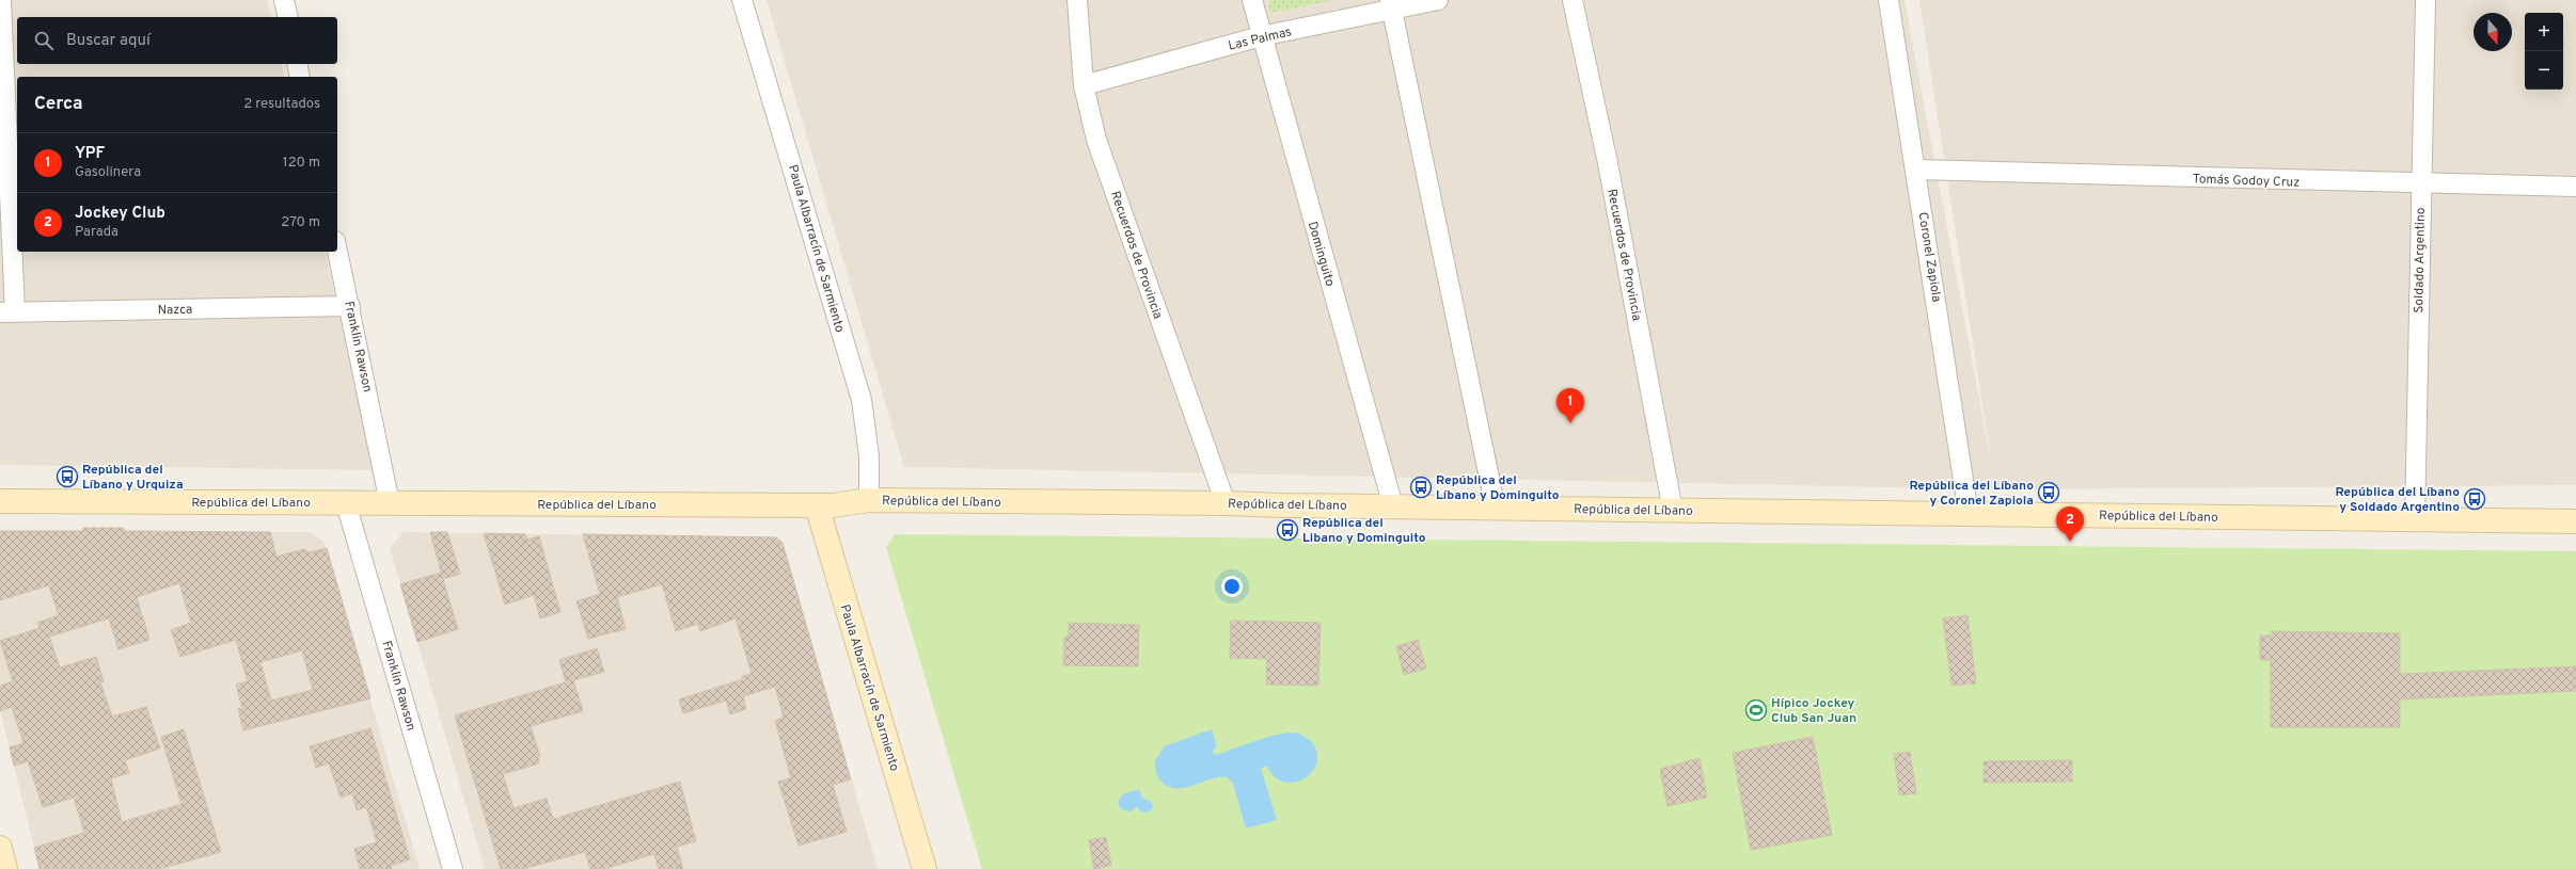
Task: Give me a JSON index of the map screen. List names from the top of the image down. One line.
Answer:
{"streets":{"main road":["Paula Albarracín de Sarmiento","República del Líbano"],"street":["Las Palmas","Tomás Godoy Cruz","Dominguito","Recuerdos de Provincia","Coronel Zapiola","Soldado Argentino","Nazca","Franklin Rawson"]},"crossings":[["Las Palmas","Dominguito"],["Las Palmas","Recuerdos de Provincia"],["Tomás Godoy Cruz","Coronel Zapiola"],["Tomás Godoy Cruz","Soldado Argentino"],["Paula Albarracín de Sarmiento","República del Líbano"],["Dominguito","República del Líbano"],["Recuerdos de Provincia","República del Líbano"],["Coronel Zapiola","República del Líbano"],["Soldado Argentino","República del Líbano"],["Nazca","Franklin Rawson"],["Franklin Rawson","República del Líbano"]],"places":{"bus stop":["República del Líbano y Urquiza","República del Líbano y Dominguito","República del Líbano y Coronel Zapiola","República del Líbano y Soldado Argentino","República del Libano y Dominguito"],"sports":["Hípico Jockey Club San Juan"]},"north":"bottom","page":{"map_buttons":["+","−"],"search":"Buscar aquí","heading":["Cerca","2 resultados"],"list":[{"mark":"1","name":"YPF","note":"Gasolinera","value":"120 m"},{"mark":"2","name":"Jockey Club","note":"Parada","value":"270 m"}],"pins":["1","2"]}}
